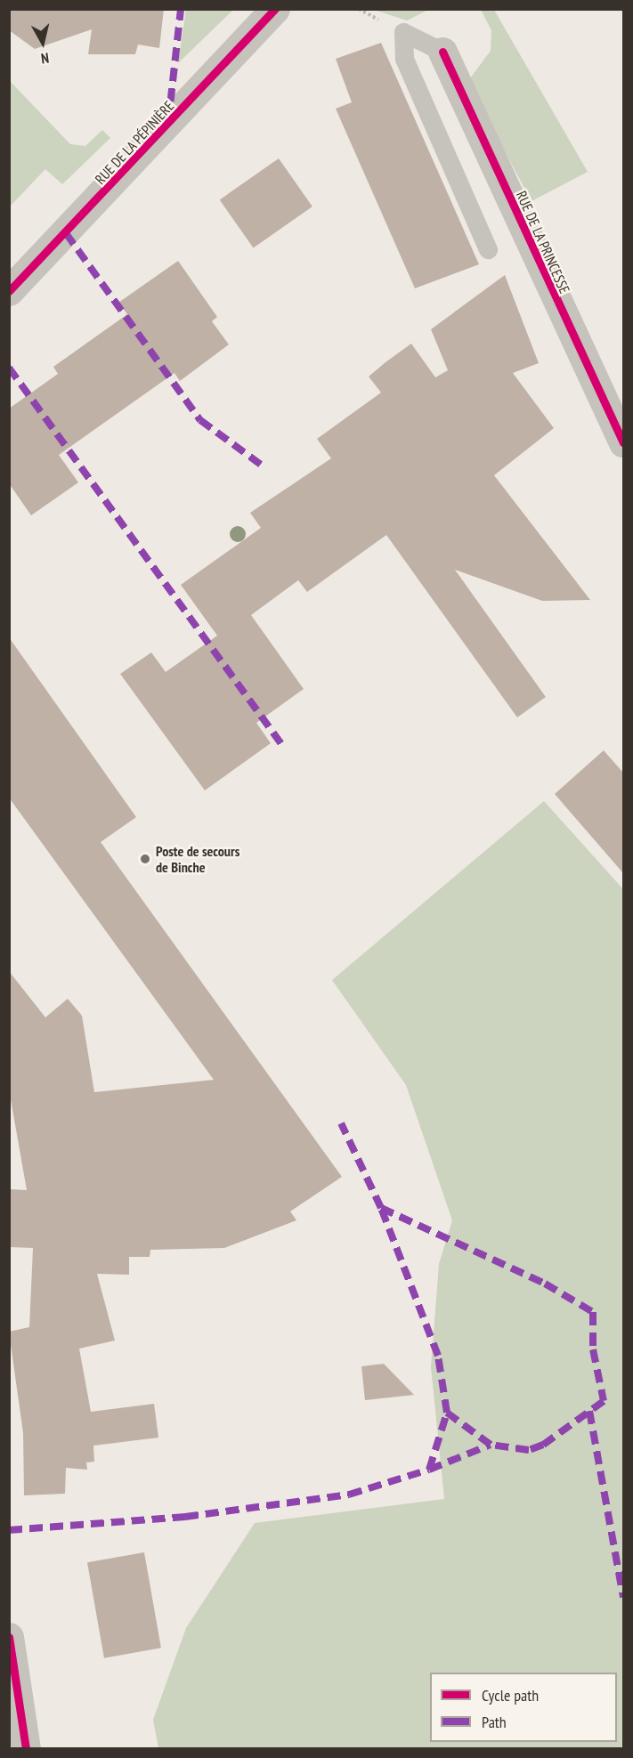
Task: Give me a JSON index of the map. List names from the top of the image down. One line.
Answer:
{"streets":{"street":["RUE DE LA PÉPINIÈRE","RUE DE LA PRINCESSE"]},"places":["Poste de secours de Binche"],"legend":["Cycle path","Path"],"north":"bottom"}
